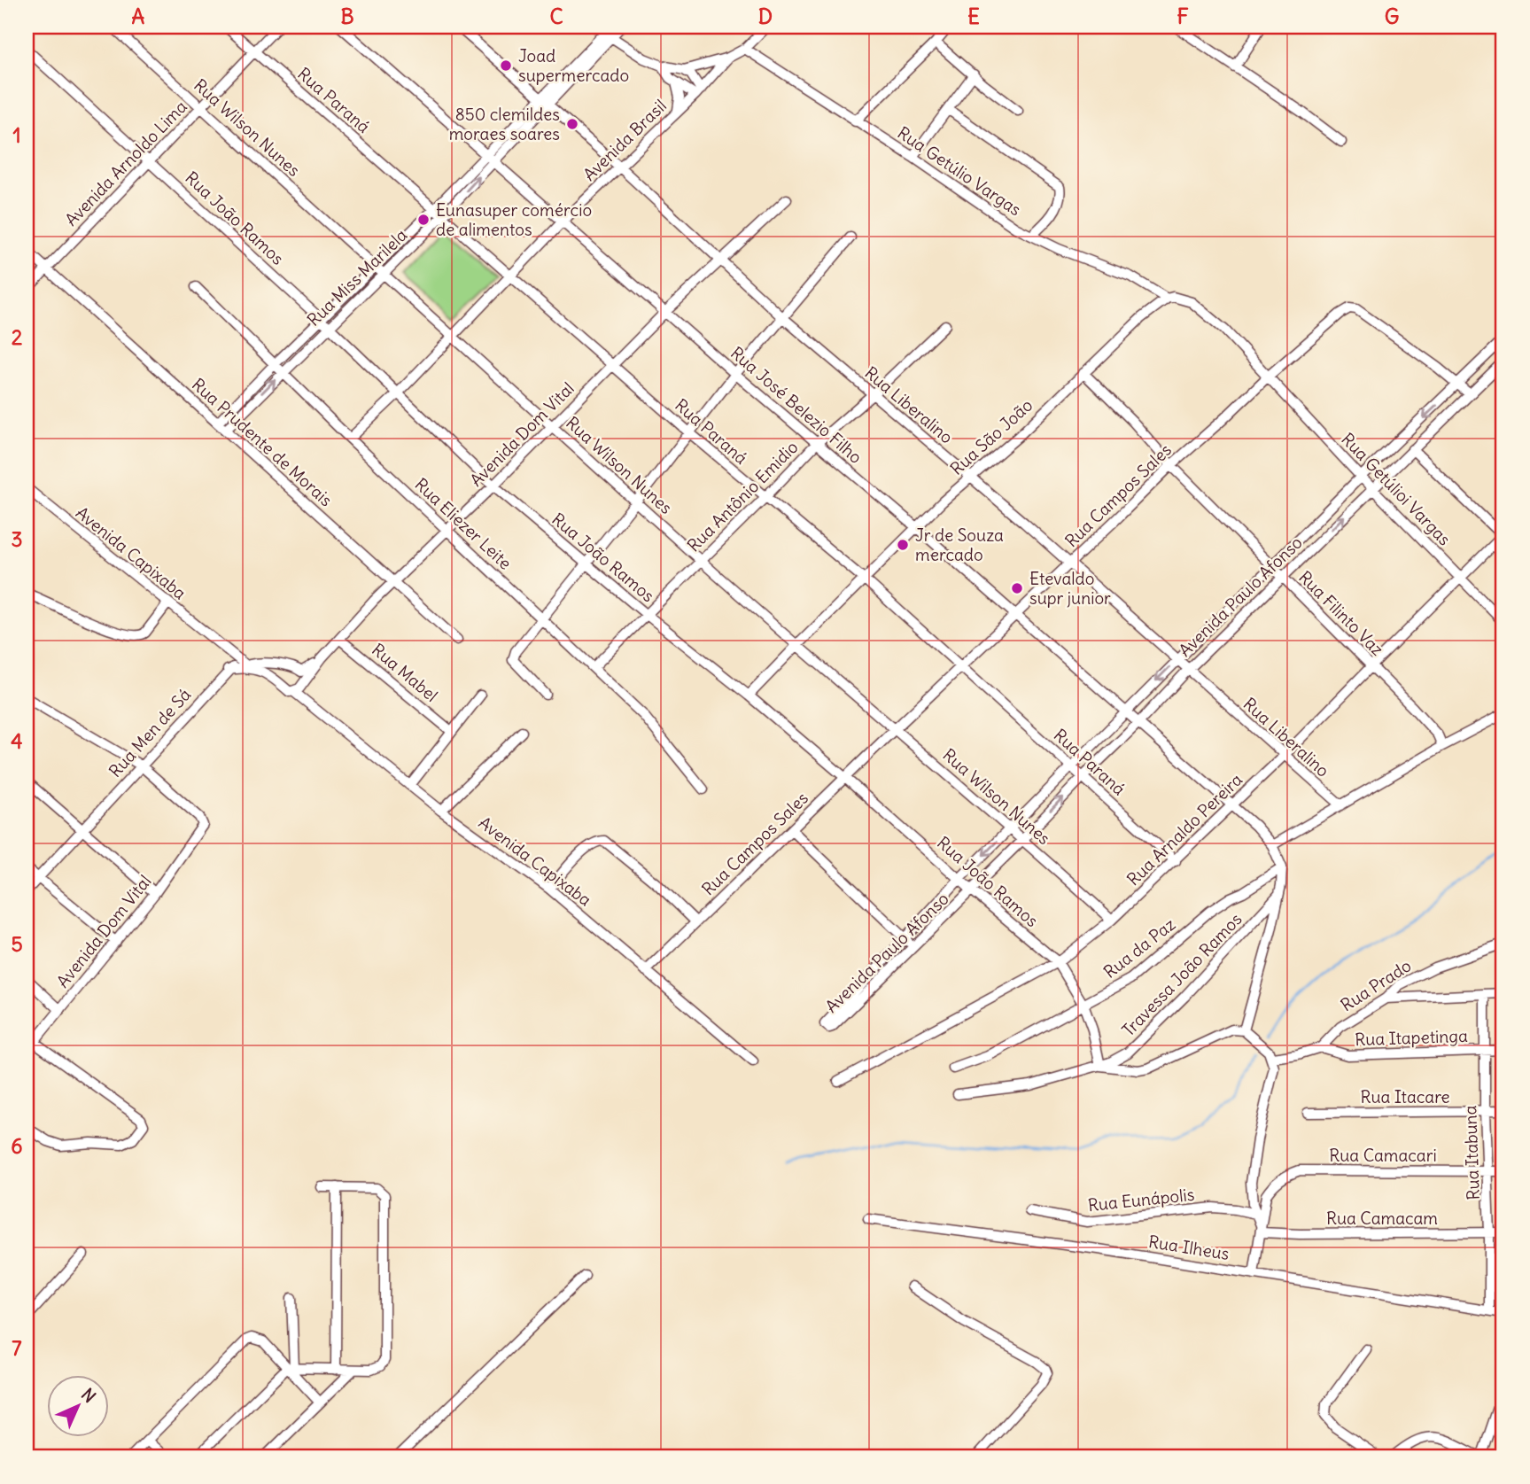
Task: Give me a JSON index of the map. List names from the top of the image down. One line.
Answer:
{"streets":{"street":["Rua Paraná","Rua Wilson Nunes","Avenida Brasil","Avenida Arnoldo Lima","Rua Getúlio Vargas","Rua João Ramos","Rua Miss Marilela","Rua José Belezio Filho","Rua Liberalino","Avenida Dom Vital","Rua São João","Rua Prudente de Morais","Rua Getúlioi Vargas","Rua Campos Sales","Rua Antônio Emidio","Rua Eliezer Leite","Avenida Capixaba","Avenida Paulo Afonso","Rua Filinto Vaz","Rua Mabel","Rua Men de Sá","Rua Arnaldo Pereira","Rua da Paz","Travessa João Ramos","Rua Prado","Rua Itapetinga","Rua Itacare","Rua Itabuna","Rua Camacari","Rua Eunápolis","Rua Camacam","Rua Ilheus"]},"crossings":[["Rua Paraná","Avenida Brasil"],["Rua Paraná","Avenida Arnoldo Lima"],["Rua Paraná","Rua Miss Marilela"],["Rua Paraná","Avenida Dom Vital"],["Rua Paraná","Rua São João"],["Rua Paraná","Rua Campos Sales"],["Rua Paraná","Rua Antônio Emidio"],["Rua Paraná","Avenida Paulo Afonso"],["Rua Paraná","Rua Arnaldo Pereira"],["Rua Wilson Nunes","Avenida Brasil"],["Rua Wilson Nunes","Avenida Arnoldo Lima"],["Rua Wilson Nunes","Rua Miss Marilela"],["Rua Wilson Nunes","Avenida Dom Vital"],["Rua Wilson Nunes","Rua São João"],["Rua Wilson Nunes","Rua Campos Sales"],["Rua Wilson Nunes","Rua Antônio Emidio"],["Rua Wilson Nunes","Avenida Paulo Afonso"],["Rua Wilson Nunes","Rua Arnaldo Pereira"],["Avenida Brasil","Rua Getúlio Vargas"],["Avenida Brasil","Rua João Ramos"],["Avenida Brasil","Rua José Belezio Filho"],["Avenida Brasil","Rua Liberalino"],["Avenida Brasil","Rua Eliezer Leite"],["Avenida Arnoldo Lima","Rua João Ramos"],["Avenida Arnoldo Lima","Rua Prudente de Morais"],["Rua Getúlio Vargas","Rua São João"],["Rua João Ramos","Rua Miss Marilela"],["Rua João Ramos","Avenida Dom Vital"],["Rua João Ramos","Rua São João"],["Rua João Ramos","Rua Campos Sales"],["Rua João Ramos","Rua Antônio Emidio"],["Rua João Ramos","Avenida Paulo Afonso"],["Rua João Ramos","Rua Arnaldo Pereira"],["Rua João Ramos","Rua da Paz"],["Rua João Ramos","Travessa João Ramos"],["Rua Miss Marilela","Rua José Belezio Filho"],["Rua Miss Marilela","Rua Liberalino"],["Rua Miss Marilela","Rua Prudente de Morais"],["Rua Miss Marilela","Rua Eliezer Leite"],["Rua José Belezio Filho","Avenida Dom Vital"],["Rua José Belezio Filho","Rua São João"],["Rua José Belezio Filho","Rua Campos Sales"],["Rua José Belezio Filho","Rua Antônio Emidio"],["Rua José Belezio Filho","Avenida Paulo Afonso"],["Rua José Belezio Filho","Rua Arnaldo Pereira"],["Rua Liberalino","Avenida Dom Vital"],["Rua Liberalino","Rua São João"],["Rua Liberalino","Rua Campos Sales"],["Rua Liberalino","Rua Antônio Emidio"],["Rua Liberalino","Avenida Paulo Afonso"],["Rua Liberalino","Rua Arnaldo Pereira"],["Avenida Dom Vital","Rua Prudente de Morais"],["Avenida Dom Vital","Rua Eliezer Leite"],["Avenida Dom Vital","Avenida Capixaba"],["Avenida Dom Vital","Rua Mabel"],["Avenida Dom Vital","Rua Men de Sá"],["Rua São João","Rua Filinto Vaz"],["Rua Getúlioi Vargas","Rua Campos Sales"],["Rua Getúlioi Vargas","Avenida Paulo Afonso"],["Rua Getúlioi Vargas","Rua Arnaldo Pereira"],["Rua Campos Sales","Avenida Capixaba"],["Rua Campos Sales","Avenida Paulo Afonso"],["Rua Campos Sales","Rua Filinto Vaz"],["Rua Antônio Emidio","Rua Eliezer Leite"],["Avenida Capixaba","Rua Men de Sá"],["Avenida Paulo Afonso","Rua Filinto Vaz"],["Rua Filinto Vaz","Rua Arnaldo Pereira"],["Rua Prado","Rua Itapetinga"],["Rua Itapetinga","Rua Itabuna"],["Rua Itacare","Rua Itabuna"],["Rua Itabuna","Rua Camacari"],["Rua Itabuna","Rua Camacam"],["Rua Itabuna","Rua Ilheus"],["Rua Camacari","Rua Camacam"]],"places":["Joad supermercado","850 clemildes moraes soares","Eunasuper comércio de alimentos","Jr de Souza mercado","Etevaldo supr junior"],"north":"top right","grid":{"columns":["A","B","C","D","E","F","G"],"rows":["1","2","3","4","5","6","7"]}}
